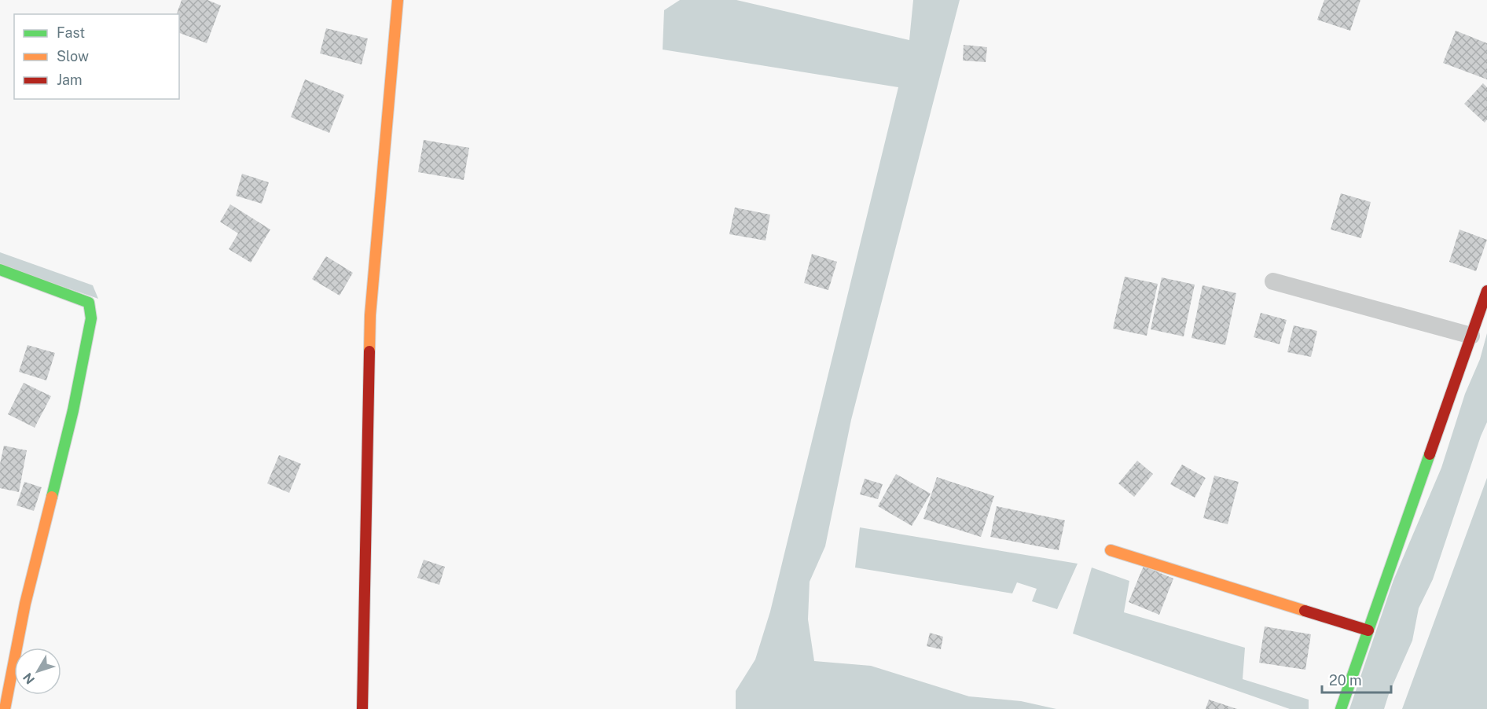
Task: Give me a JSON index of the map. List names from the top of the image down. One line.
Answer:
{"legend":["Fast","Slow","Jam"],"scale_bar":"20 m","north":"bottom left"}
